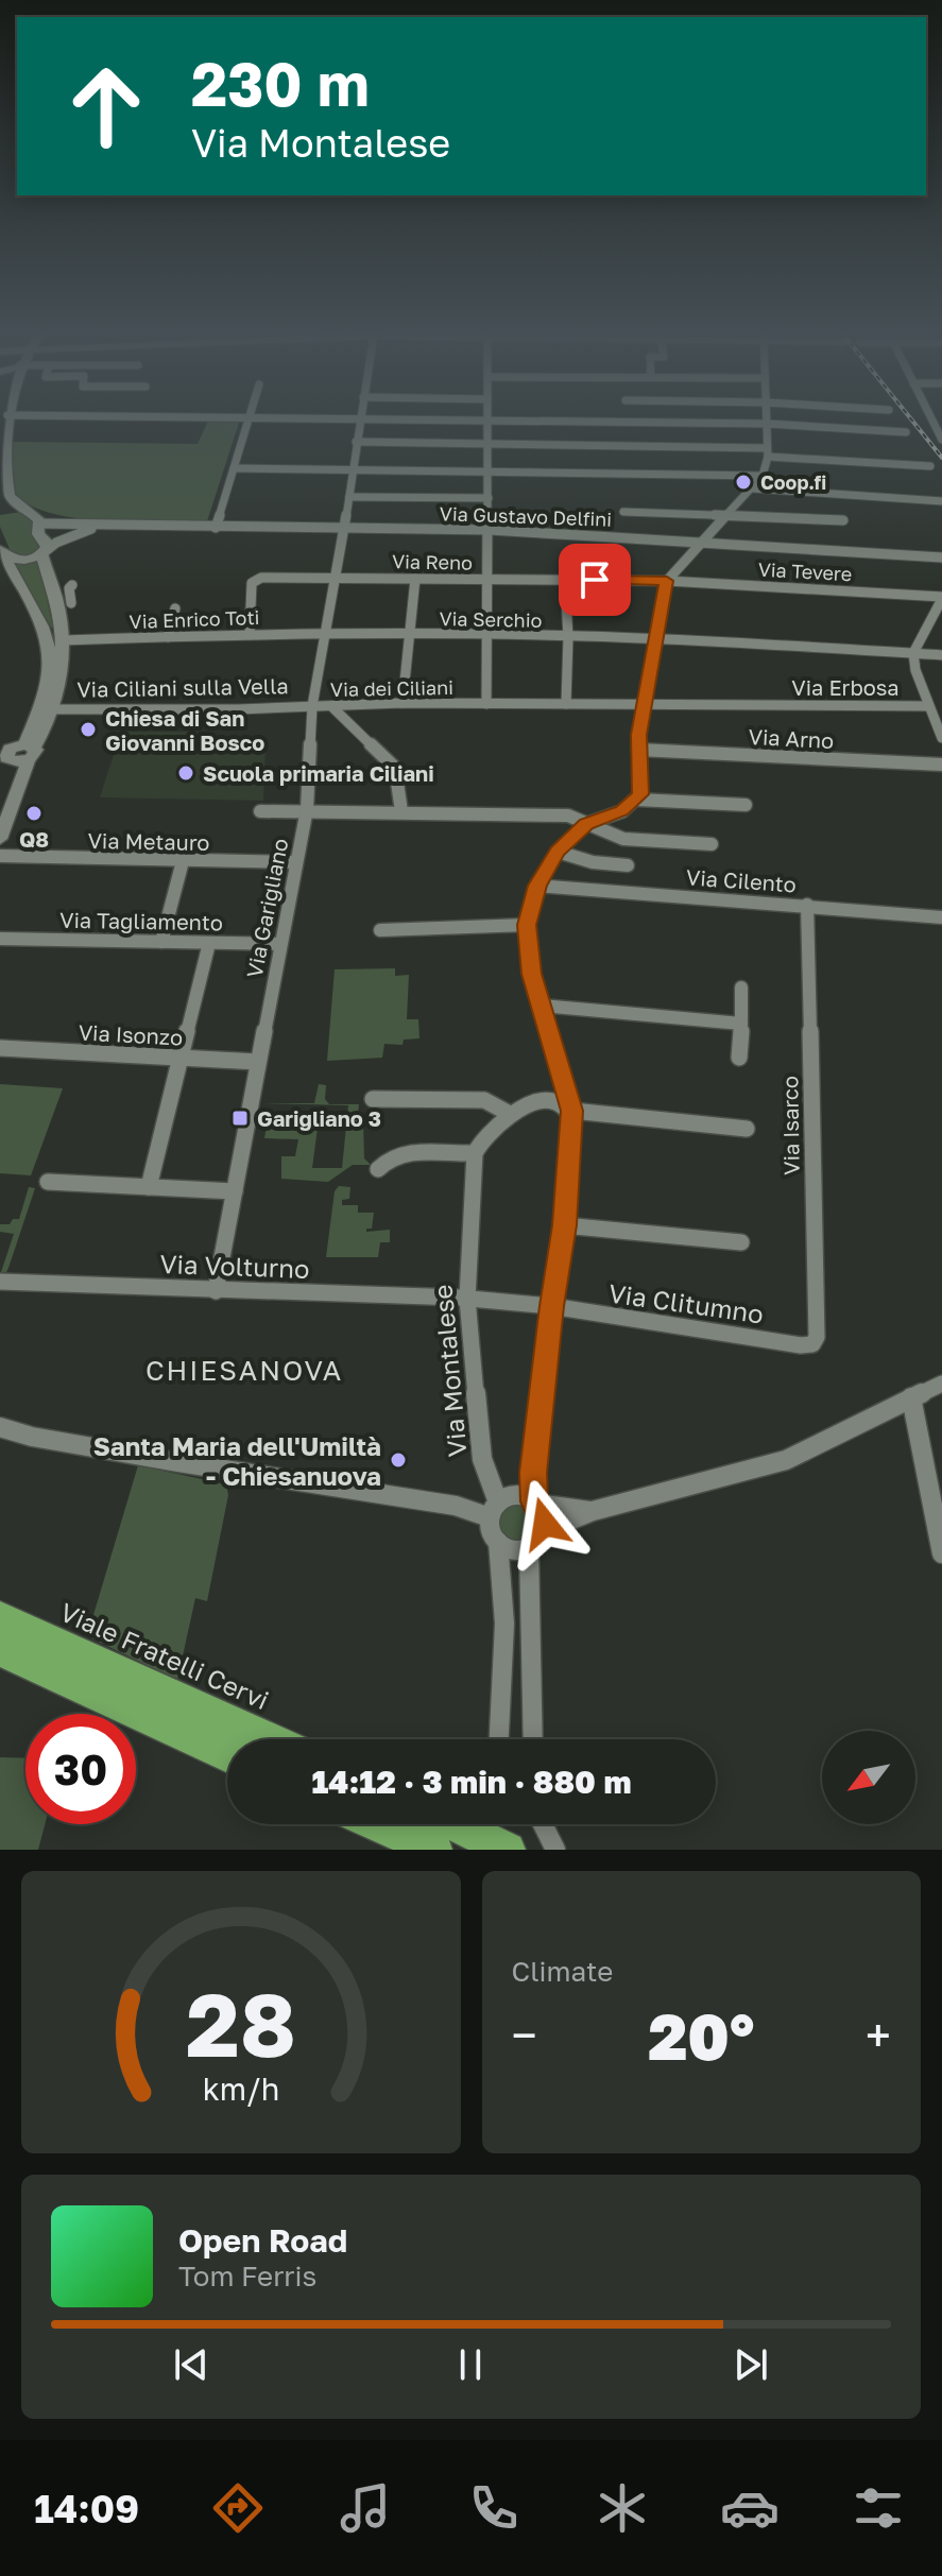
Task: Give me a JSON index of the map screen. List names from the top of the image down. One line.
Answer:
{"streets":{"main road":["Viale Fratelli Cervi"],"street":["Via Gustavo Delfini","Via Reno","Via Tevere","Via Enrico Toti","Via Serchio","Via Ciliani sulla Vella","Via Erbosa","Via dei Ciliani","Via Arno","Via Metauro","Via Cilento","Via Garigliano","Via Tagliamento","Via Isonzo","Via Isarco","Via Volturno","Via Clitumno","Via Montalese"]},"crossings":[["Via Gustavo Delfini","Via dei Ciliani"],["Via Reno","Via Tevere"],["Via Reno","Via Enrico Toti"],["Via Reno","Via dei Ciliani"],["Via Tevere","Via Erbosa"],["Via Enrico Toti","Via Serchio"],["Via Enrico Toti","Via dei Ciliani"],["Via Serchio","Via Erbosa"],["Via Serchio","Via dei Ciliani"],["Via Ciliani sulla Vella","Via dei Ciliani"],["Via Ciliani sulla Vella","Via Garigliano"],["Via Erbosa","Via dei Ciliani"],["Via dei Ciliani","Via Garigliano"],["Via Metauro","Via Garigliano"],["Via Cilento","Via Isarco"],["Via Garigliano","Via Tagliamento"],["Via Garigliano","Via Isonzo"],["Via Garigliano","Via Volturno"],["Via Isarco","Via Clitumno"],["Via Volturno","Via Clitumno"],["Via Volturno","Via Montalese"]],"districts":["CHIESANOVA"],"places":{"other":["Coop.fi","Chiesa di San Giovanni Bosco","Scuola primaria Ciliani","Q8","Santa Maria dell'Umiltà - Chiesanuova"],"transit":["Garigliano 3"]},"north":"bottom left","page":{"turn":["230 m","Via Montalese"],"limit":"30","trip":"14:12 · 3 min · 880 m","tile":"Climate","heat":["−","20°","+"],"song":["Open Road","Tom Ferris"],"tabs":"14:09","gauge":["28","km/h"]}}
